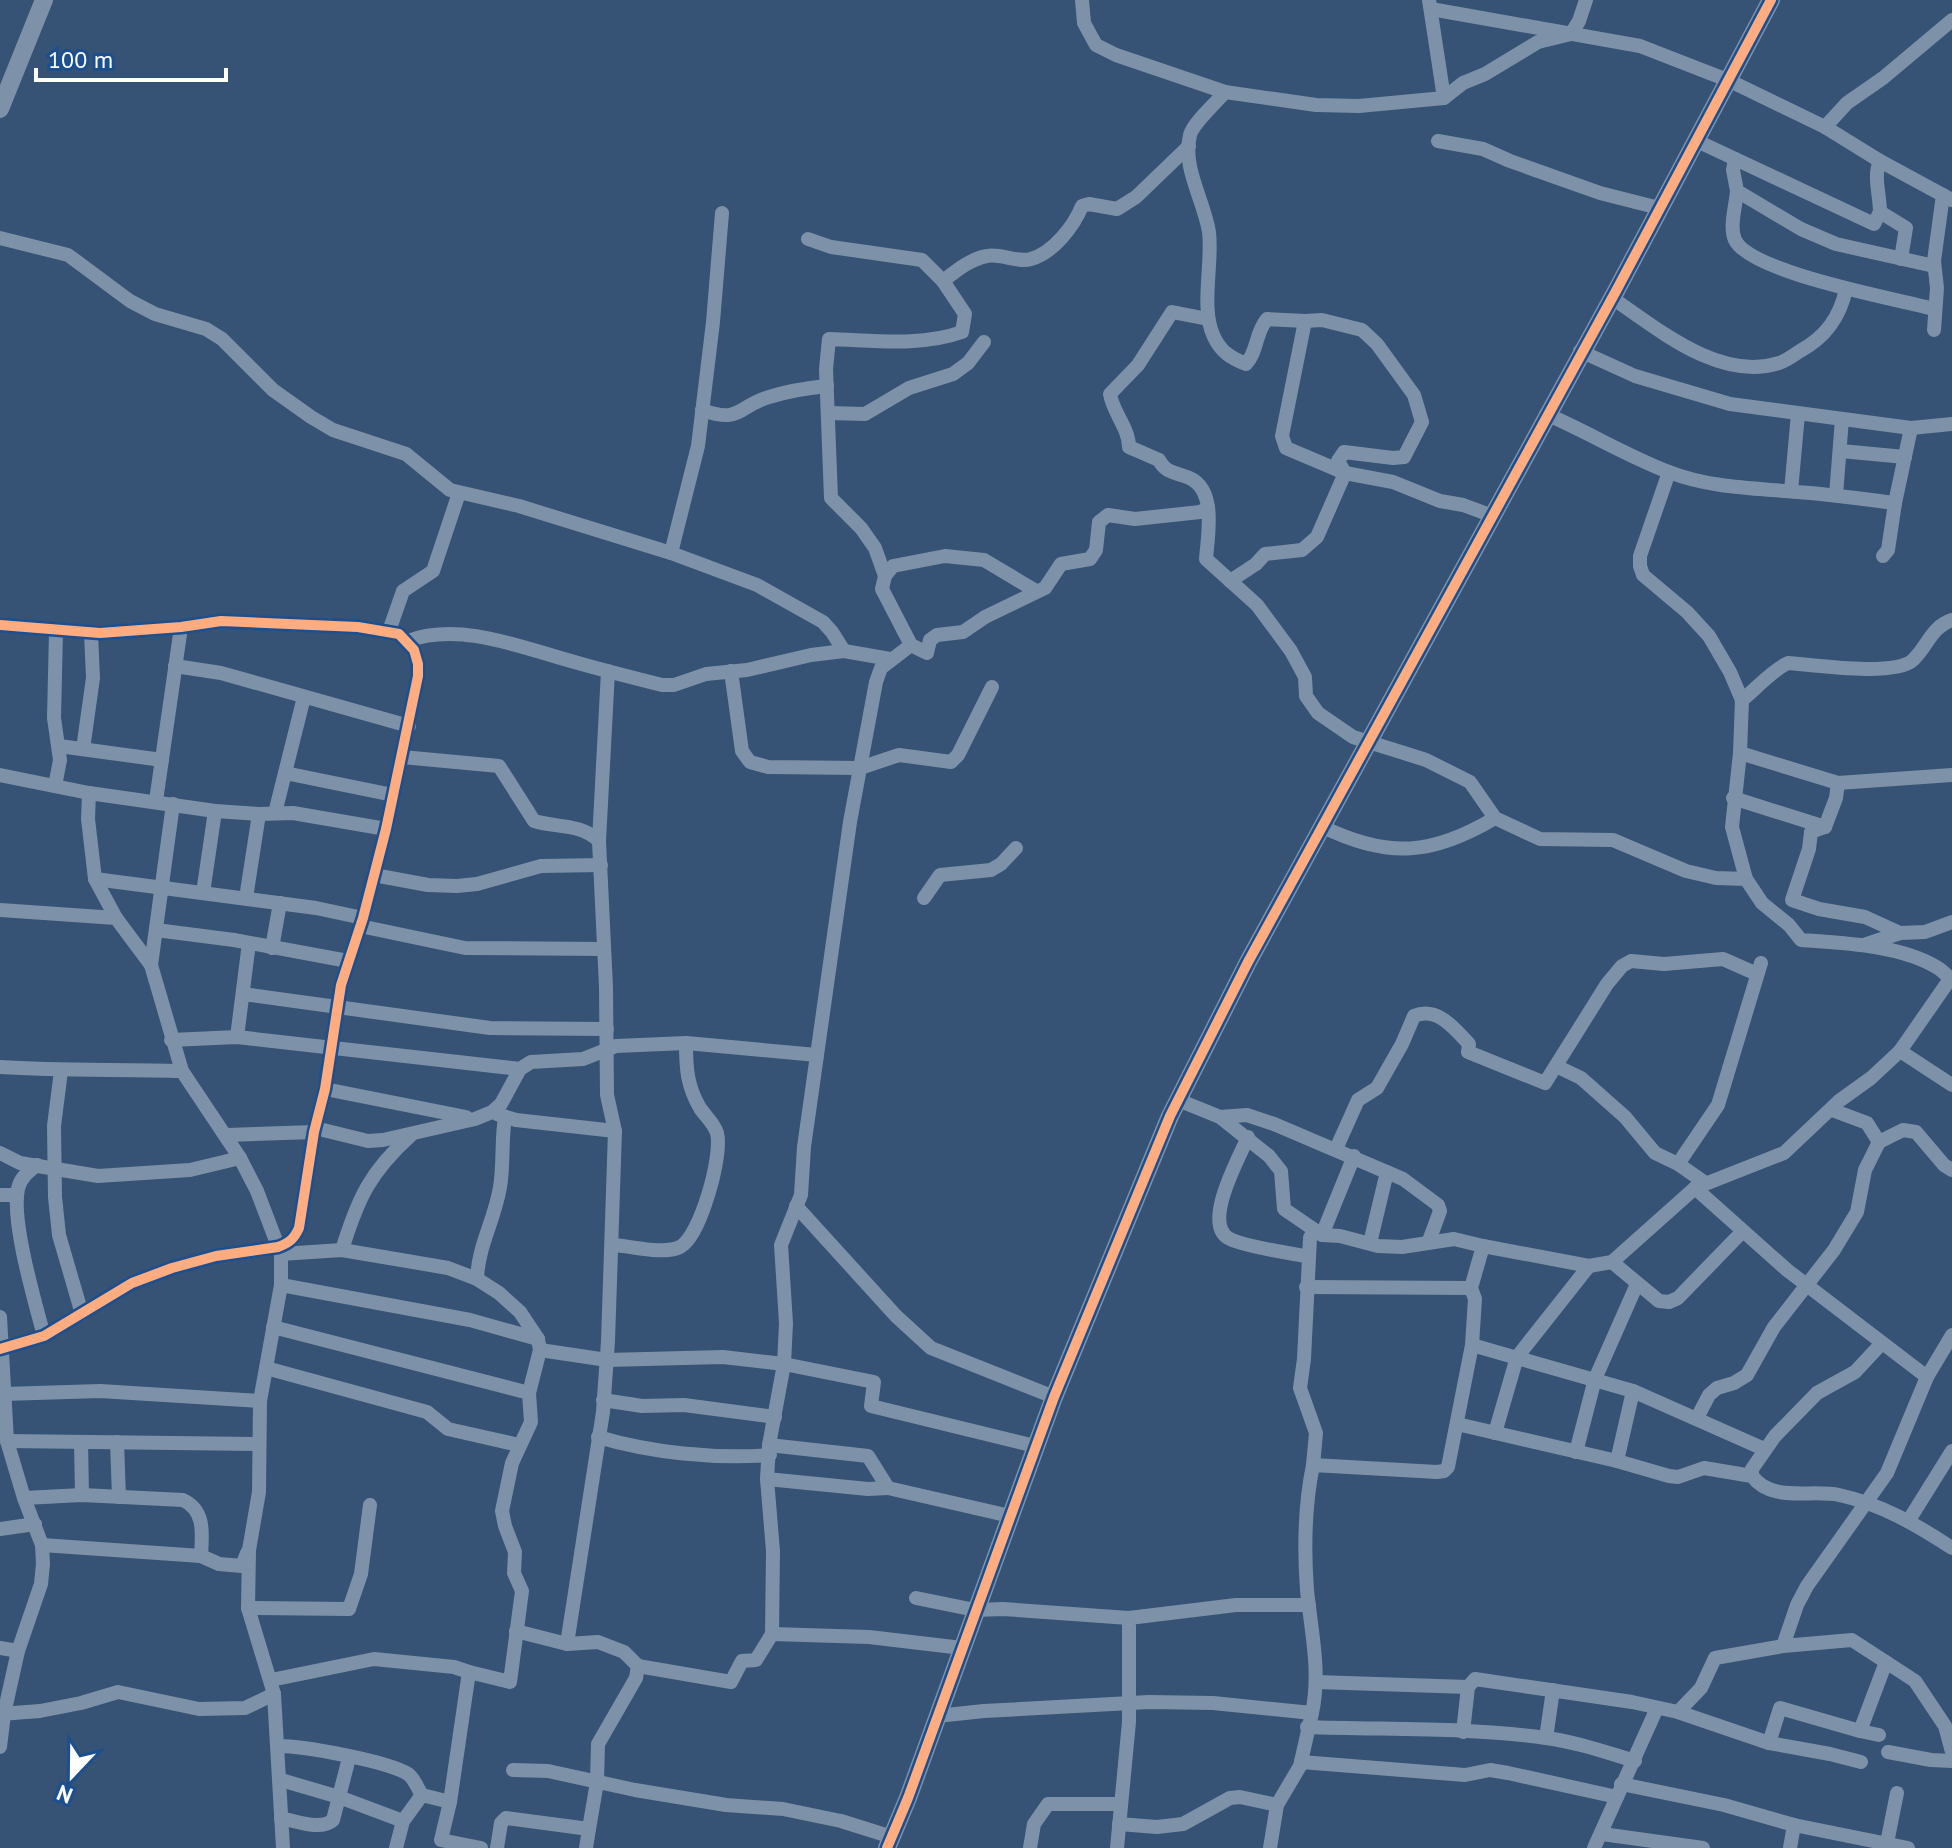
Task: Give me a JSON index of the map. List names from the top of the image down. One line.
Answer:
{"scale_bar":"100 m","north":"bottom"}
